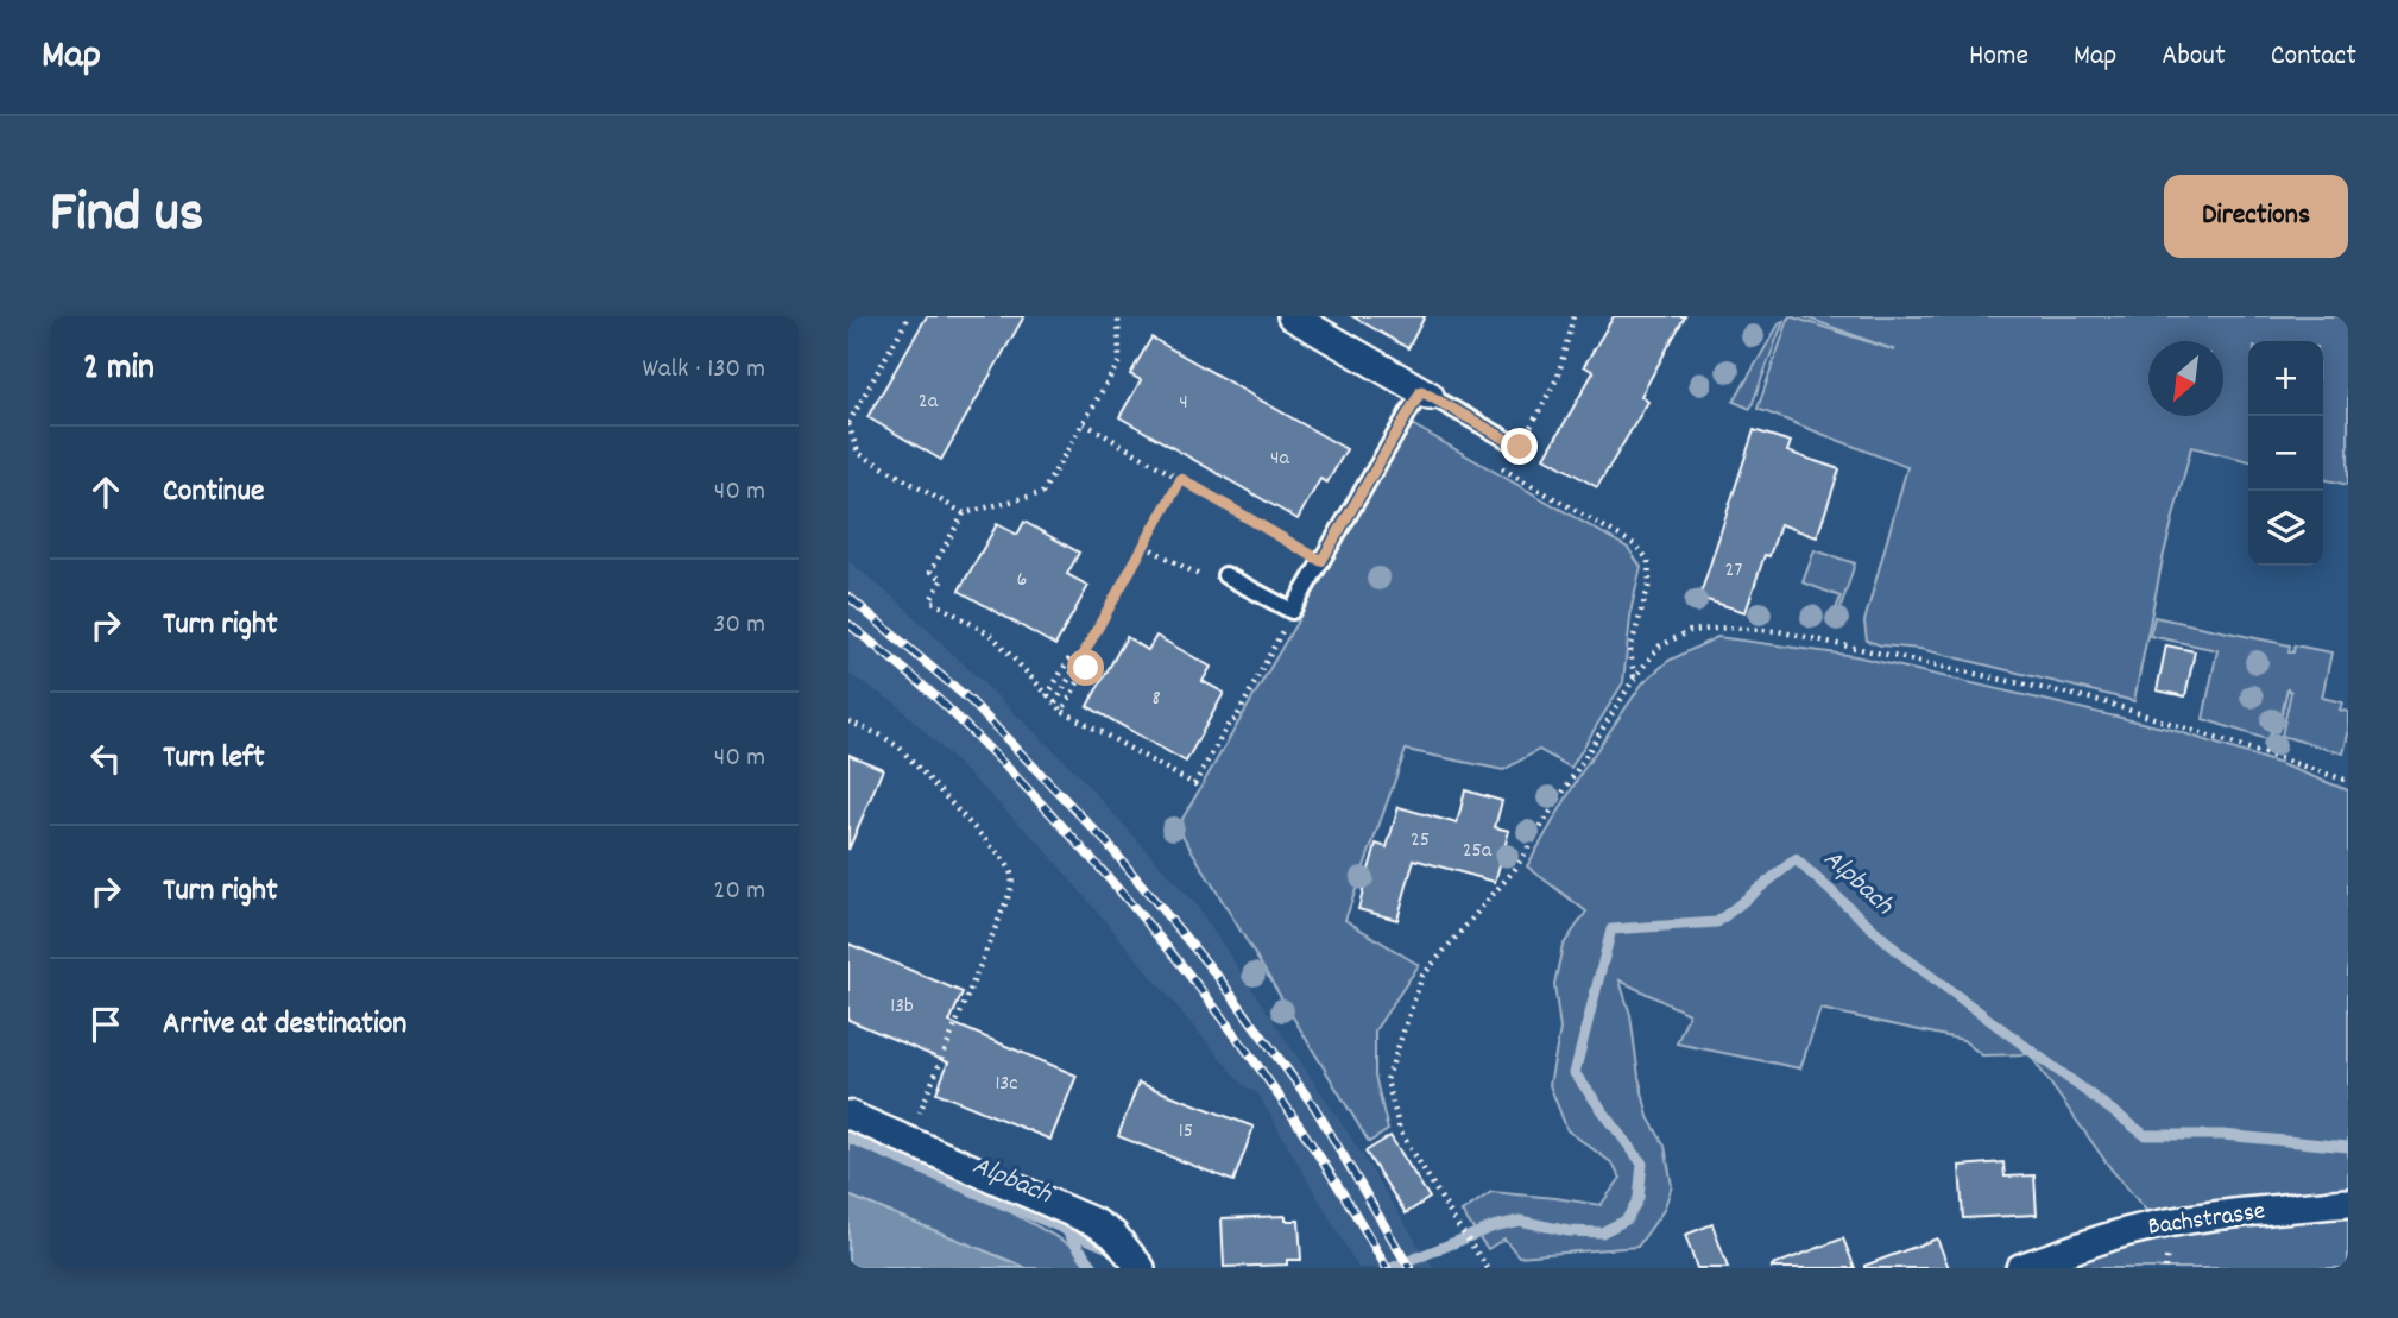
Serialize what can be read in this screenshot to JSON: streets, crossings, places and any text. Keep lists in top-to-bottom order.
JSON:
{
  "streets": {
    "street": ["Bachstrasse"]
  },
  "water": ["Alpbach"],
  "house_numbers": [
    "2a",
    "4",
    "4a",
    "27",
    "6",
    "8",
    "25",
    "25a",
    "13b",
    "13c",
    "15"
  ],
  "north": "bottom left",
  "page": {
    "header": "Map",
    "nav": [
      "Home",
      "Map",
      "About",
      "Contact"
    ],
    "title": "Find us",
    "buttons": "Directions",
    "heading": ["2 min", "Walk · 130 m"],
    "map_buttons": ["+", "−"],
    "list": [
      ["Continue", "40 m"],
      ["Turn right", "30 m"],
      ["Turn left", "40 m"],
      ["Turn right", "20 m"],
      "Arrive at destination"
    ]
  }
}
